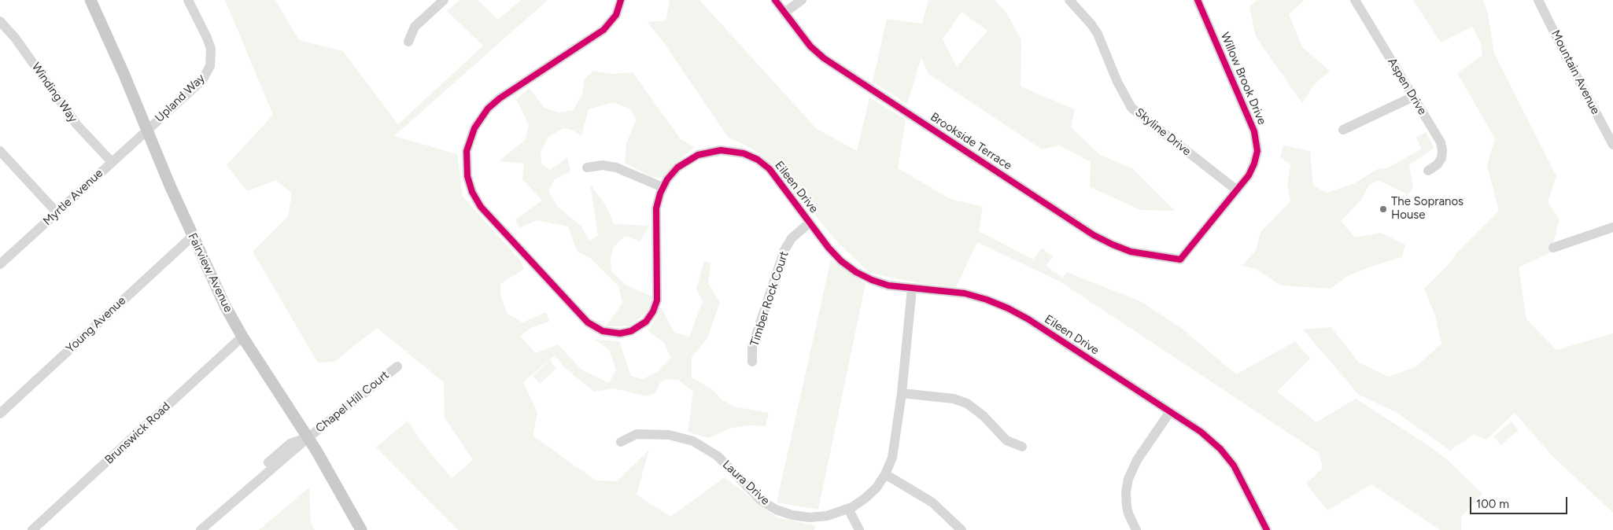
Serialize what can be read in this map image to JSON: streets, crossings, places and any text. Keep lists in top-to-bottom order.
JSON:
{
  "streets": {
    "main road": ["Fairview Avenue"],
    "street": [
      "Mountain Avenue",
      "Willow Brook Drive",
      "Aspen Drive",
      "Winding Way",
      "Upland Way",
      "Skyline Drive",
      "Brookside Terrace",
      "Eileen Drive",
      "Myrtle Avenue",
      "Timber Rock Court",
      "Young Avenue",
      "Chapel Hill Court",
      "Brunswick Road",
      "Laura Drive"
    ]
  },
  "crossings": [
    ["Willow Brook Drive", "Skyline Drive"],
    ["Willow Brook Drive", "Brookside Terrace"],
    ["Winding Way", "Myrtle Avenue"],
    ["Upland Way", "Myrtle Avenue"],
    ["Upland Way", "Fairview Avenue"],
    ["Eileen Drive", "Timber Rock Court"],
    ["Eileen Drive", "Laura Drive"],
    ["Myrtle Avenue", "Fairview Avenue"],
    ["Fairview Avenue", "Young Avenue"],
    ["Fairview Avenue", "Chapel Hill Court"],
    ["Fairview Avenue", "Brunswick Road"]
  ],
  "places": ["The Sopranos House"],
  "scale_bar": "100 m"
}
